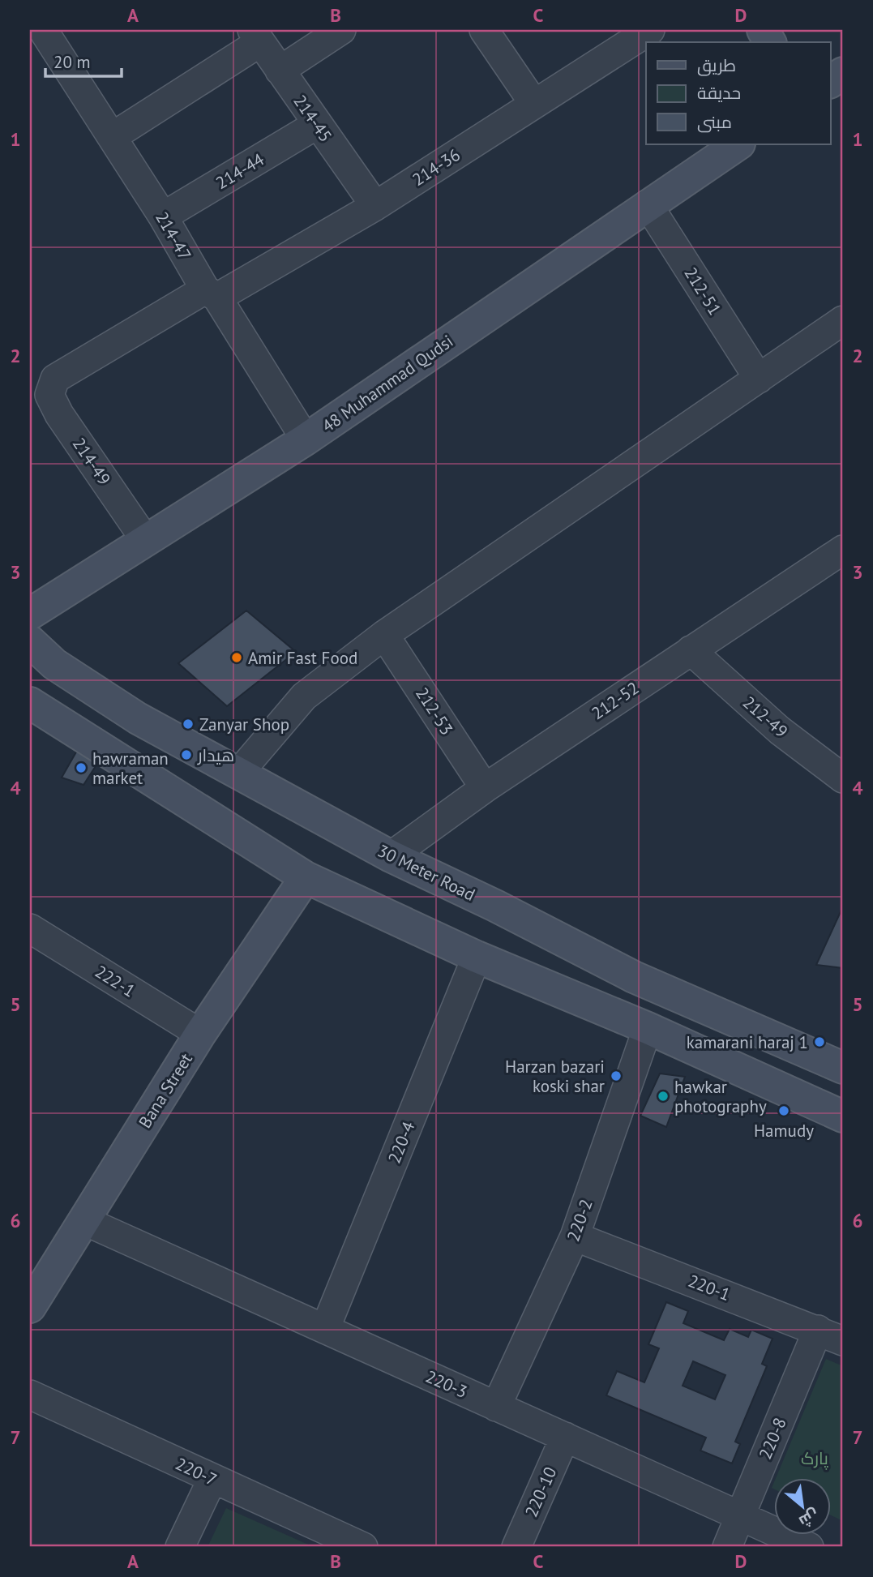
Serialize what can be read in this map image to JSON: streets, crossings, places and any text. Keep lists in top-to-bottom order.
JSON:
{
  "streets": {
    "main road": ["48 Muhammad Qudsi", "30 Meter Road", "Bana Street"],
    "street": [
      "214-45",
      "214-36",
      "214-44",
      "214-47",
      "212-51",
      "214-49",
      "212-52",
      "212-53",
      "212-49",
      "222-1",
      "220-4",
      "220-2",
      "220-1",
      "220-3",
      "220-8",
      "220-7",
      "220-10"
    ]
  },
  "crossings": [
    ["214-45", "214-36"],
    ["214-45", "214-44"],
    ["214-36", "214-47"],
    ["214-36", "214-49"],
    ["214-44", "214-47"],
    ["214-47", "48 Muhammad Qudsi"],
    ["212-51", "48 Muhammad Qudsi"],
    ["48 Muhammad Qudsi", "214-49"],
    ["212-52", "212-53"],
    ["212-52", "212-49"],
    ["212-52", "30 Meter Road"],
    ["222-1", "Bana Street"],
    ["Bana Street", "220-3"],
    ["220-4", "220-3"],
    ["220-2", "220-1"],
    ["220-2", "220-3"],
    ["220-1", "220-8"],
    ["220-3", "220-8"],
    ["220-3", "220-10"]
  ],
  "parks": ["پارک"],
  "places": [
    "Amir Fast Food",
    "Zanyar Shop",
    "هيدار",
    "hawraman market",
    "kamarani haraj 1",
    "Harzan bazari koski shar",
    "hawkar photography",
    "Hamudy"
  ],
  "legend": ["طريق", "حديقة", "مبنى"],
  "scale_bar": "20 m",
  "north": "bottom right",
  "grid": {
    "columns": [
      "A",
      "B",
      "C",
      "D"
    ],
    "rows": [
      "1",
      "2",
      "3",
      "4",
      "5",
      "6",
      "7"
    ]
  }
}
